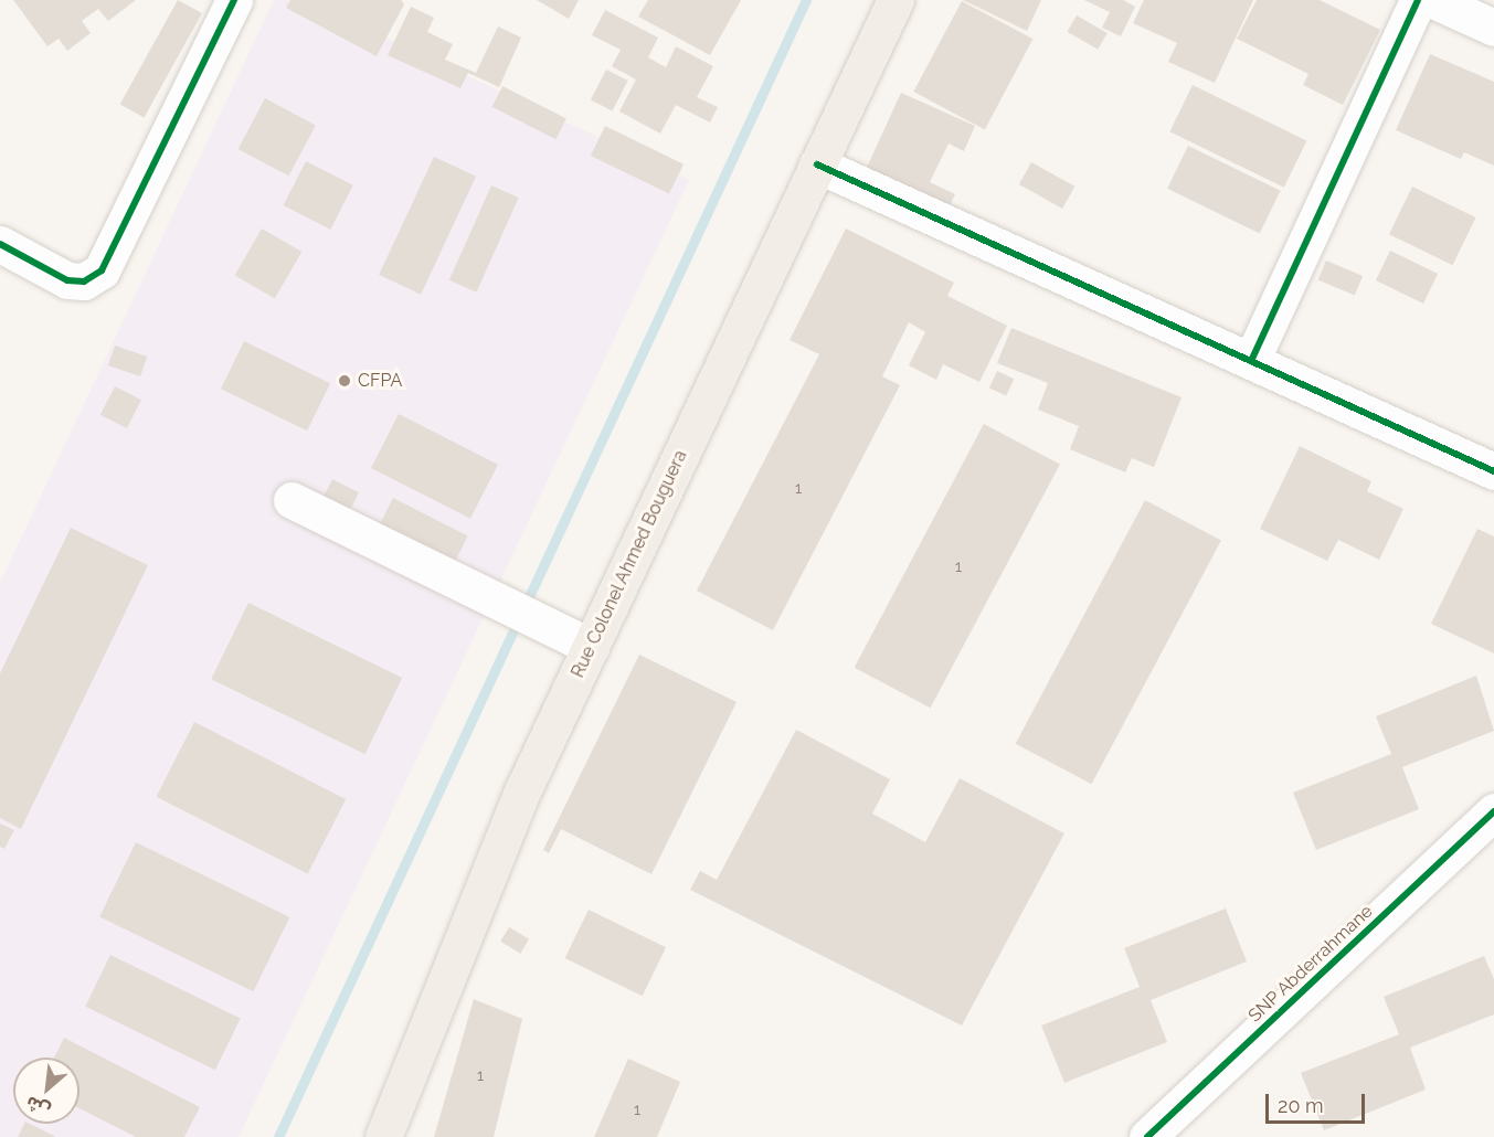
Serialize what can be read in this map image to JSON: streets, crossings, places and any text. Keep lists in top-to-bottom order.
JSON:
{
  "streets": {
    "main road": ["Rue Colonel Ahmed Bouguera"],
    "street": ["SNP Abderrahmane"]
  },
  "places": ["CFPA"],
  "house_numbers": [
    "1",
    "1",
    "1",
    "1"
  ],
  "scale_bar": "20 m",
  "north": "bottom left"
}
